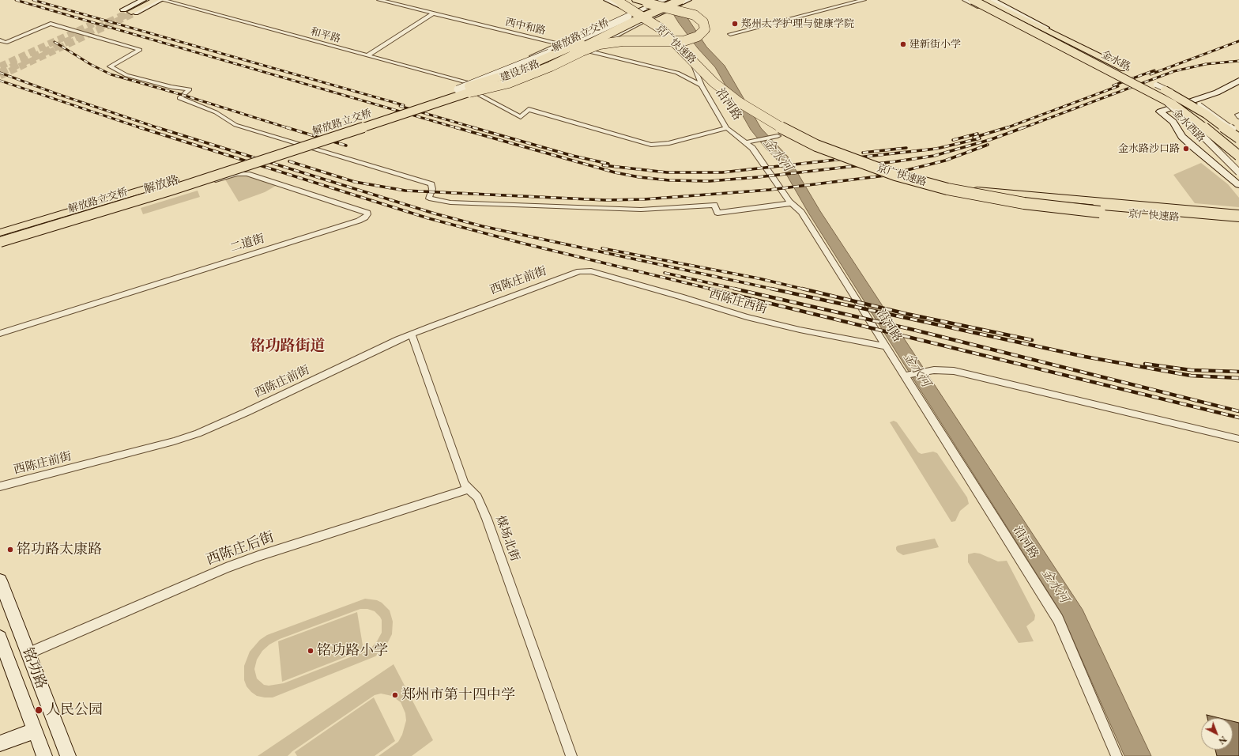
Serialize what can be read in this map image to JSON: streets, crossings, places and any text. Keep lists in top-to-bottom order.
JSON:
{
  "streets": {
    "highway": ["京广快速路"],
    "main road": ["解放路立交桥", "金水路"],
    "street": [
      "西中和路",
      "和平路",
      "建设东路",
      "沿河路",
      "金水西路",
      "解放路",
      "二道街",
      "西陈庄前街",
      "西陈庄西街",
      "煤场北街",
      "西陈庄后街",
      "铭功路"
    ]
  },
  "crossings": [
    ["西中和路", "建设东路"],
    ["西中和路", "沿河路"],
    ["和平路", "建设东路"],
    ["和平路", "沿河路"],
    ["解放路立交桥", "建设东路"],
    ["建设东路", "沿河路"],
    ["沿河路", "西陈庄西街"],
    ["解放路", "二道街"],
    ["西陈庄前街", "西陈庄西街"],
    ["西陈庄前街", "煤场北街"],
    ["煤场北街", "西陈庄后街"],
    ["西陈庄后街", "铭功路"]
  ],
  "districts": ["铭功路街道"],
  "water": ["金水河"],
  "places": [
    "郑州大学护理与健康学院",
    "建新街小学",
    "金水路沙口路",
    "铭功路太康路",
    "铭功路小学",
    "郑州市第十四中学",
    "人民公园"
  ],
  "north": "bottom right"
}
